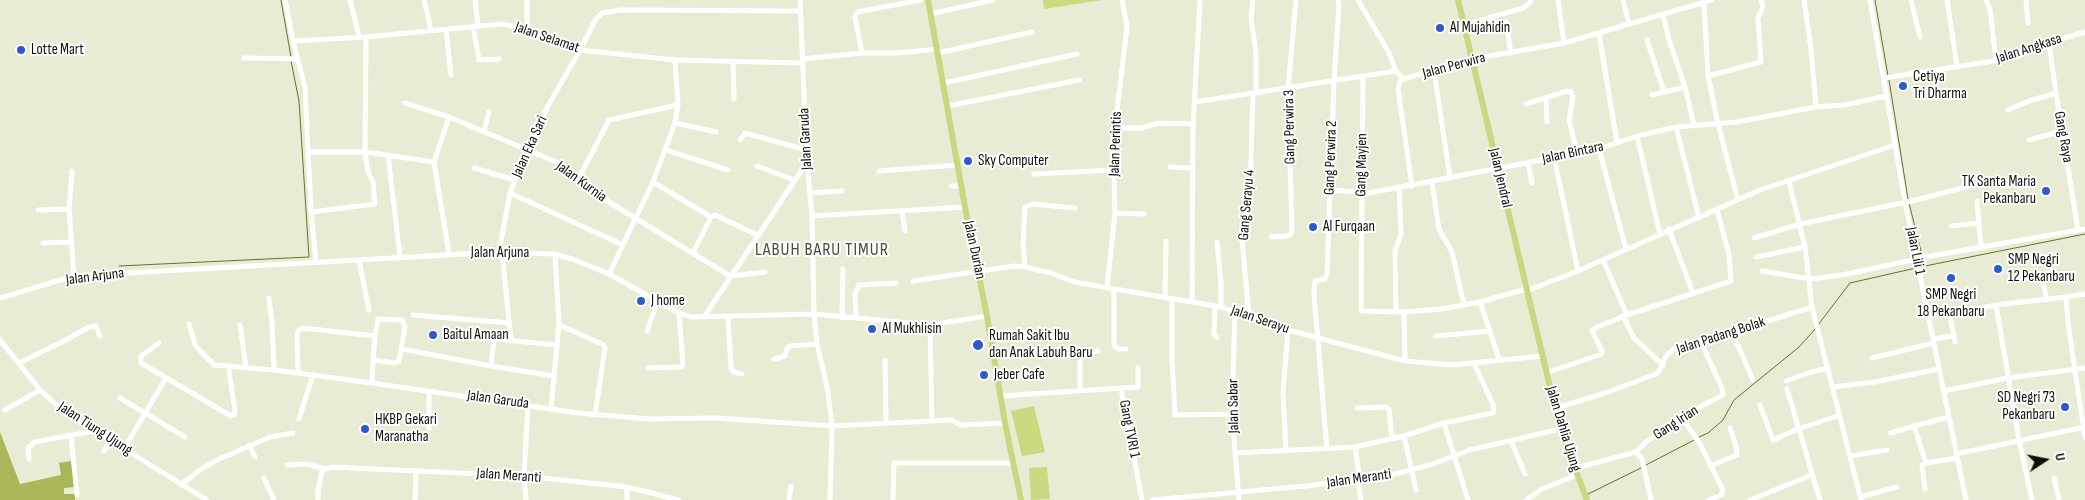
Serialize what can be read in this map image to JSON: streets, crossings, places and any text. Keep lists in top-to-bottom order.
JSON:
{
  "streets": {
    "main road": ["Jalan Jendral", "Jalan Durian", "Jalan Dahlia Ujung"],
    "street": [
      "Jalan Selamat",
      "Jalan Angkasa",
      "Jalan Perwira",
      "Gang Perwira 3",
      "Gang Raya",
      "Jalan Garuda",
      "Jalan Perintis",
      "Jalan Eka Sari",
      "Jalan Bintara",
      "Gang Perwira 2",
      "Gang Mayjen",
      "Jalan Kurnia",
      "Gang Serayu 4",
      "Jalan Lili 1",
      "Jalan Arjuna",
      "Jalan Serayu",
      "Jalan Padang Bolak",
      "Jalan Sabar",
      "Gang Irian",
      "Jalan Tiung Ujung",
      "Gang TVRI 1",
      "Jalan Meranti"
    ]
  },
  "crossings": [
    ["Jalan Selamat", "Jalan Garuda"],
    ["Jalan Selamat", "Jalan Eka Sari"],
    ["Jalan Selamat", "Jalan Durian"],
    ["Jalan Angkasa", "Gang Raya"],
    ["Jalan Angkasa", "Jalan Lili 1"],
    ["Jalan Perwira", "Jalan Jendral"],
    ["Jalan Garuda", "Jalan Eka Sari"],
    ["Jalan Garuda", "Jalan Durian"],
    ["Jalan Garuda", "Jalan Arjuna"],
    ["Jalan Perintis", "Jalan Serayu"],
    ["Jalan Eka Sari", "Jalan Kurnia"],
    ["Jalan Eka Sari", "Jalan Arjuna"],
    ["Jalan Bintara", "Gang Perwira 2"],
    ["Jalan Bintara", "Gang Mayjen"],
    ["Jalan Bintara", "Jalan Jendral"],
    ["Jalan Bintara", "Jalan Lili 1"],
    ["Gang Perwira 2", "Jalan Serayu"],
    ["Jalan Jendral", "Jalan Serayu"],
    ["Jalan Jendral", "Jalan Dahlia Ujung"],
    ["Gang Serayu 4", "Jalan Serayu"],
    ["Jalan Durian", "Jalan Arjuna"],
    ["Jalan Durian", "Jalan Serayu"],
    ["Jalan Durian", "Gang TVRI 1"],
    ["Jalan Serayu", "Jalan Sabar"],
    ["Jalan Serayu", "Jalan Dahlia Ujung"],
    ["Jalan Padang Bolak", "Gang Irian"],
    ["Jalan Padang Bolak", "Jalan Dahlia Ujung"],
    ["Jalan Sabar", "Jalan Meranti"],
    ["Gang Irian", "Jalan Dahlia Ujung"],
    ["Jalan Dahlia Ujung", "Jalan Meranti"]
  ],
  "districts": ["LABUH BARU TIMUR"],
  "places": [
    "Al Mujahidin",
    "Lotte Mart",
    "Cetiya Tri Dharma",
    "Sky Computer",
    "TK Santa Maria Pekanbaru",
    "Al Furqaan",
    "SMP Negri 12 Pekanbaru",
    "SMP Negri 18 Pekanbaru",
    "J home",
    "Al Mukhlisin",
    "Baitul Amaan",
    "Rumah Sakit Ibu dan Anak Labuh Baru",
    "Jeber Cafe",
    "SD Negri 73 Pekanbaru",
    "HKBP Gekari Maranatha"
  ],
  "north": "right"
}
